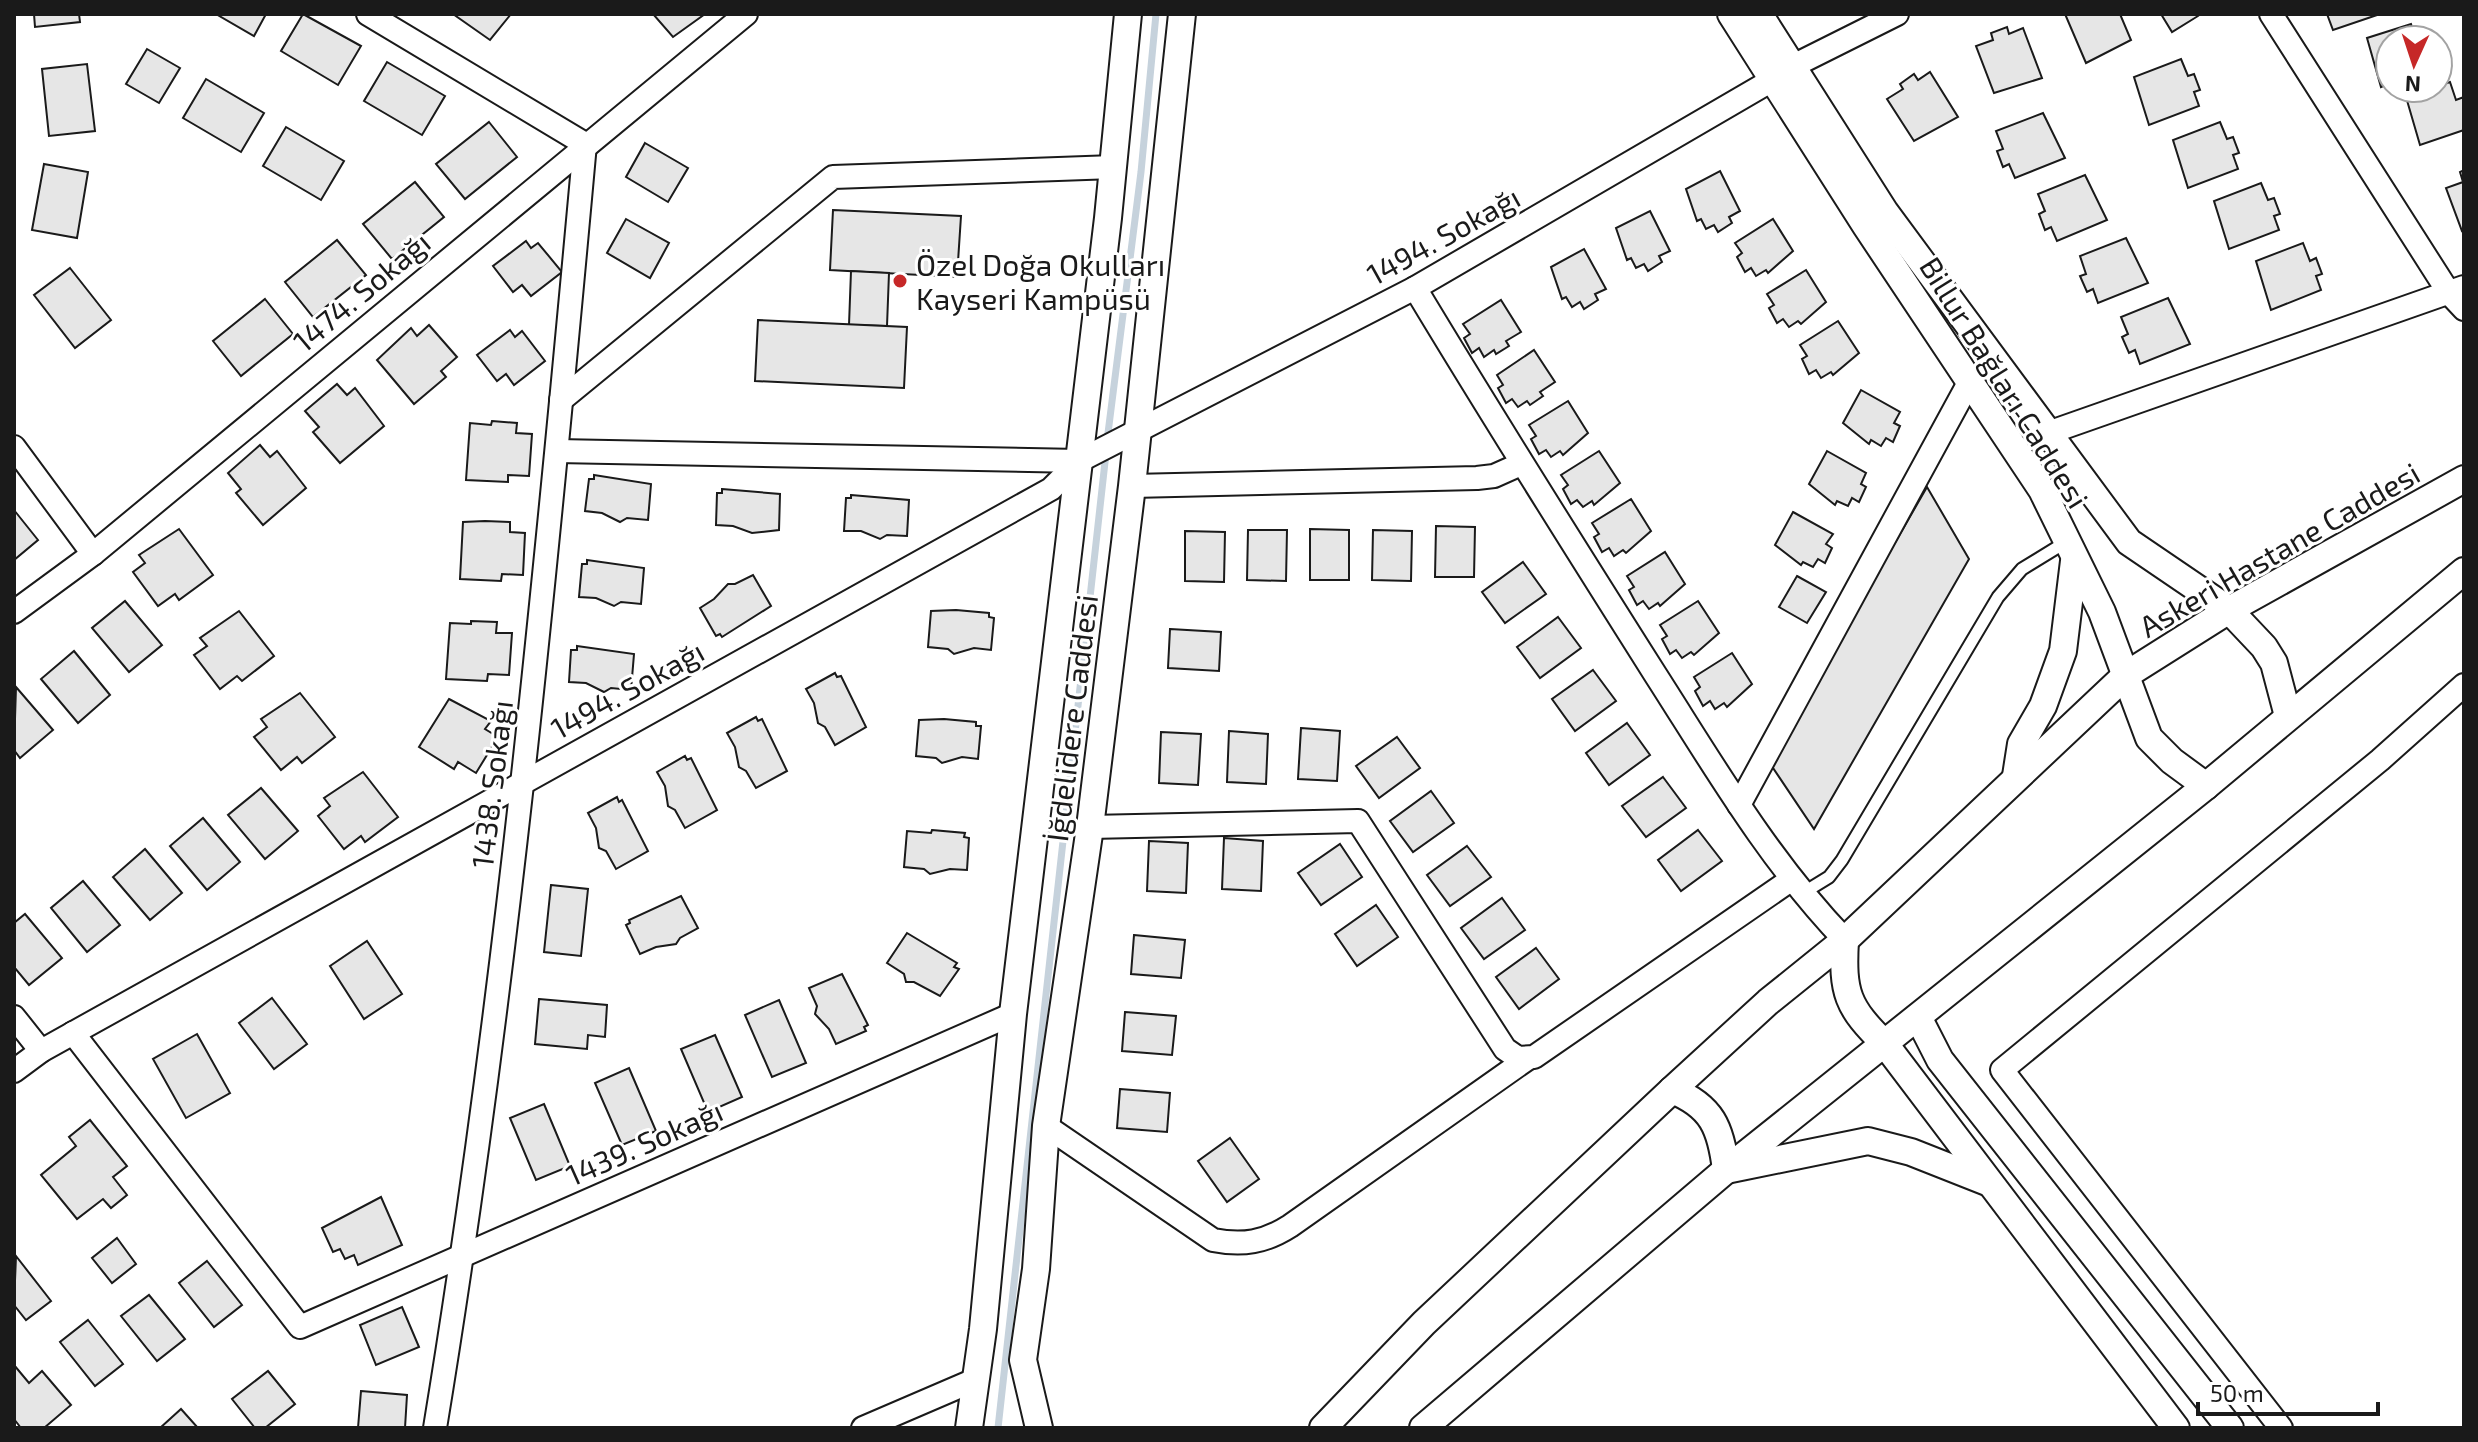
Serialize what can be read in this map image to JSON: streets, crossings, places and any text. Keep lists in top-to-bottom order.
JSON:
{
  "streets": {
    "street": [
      "1494. Sokağı",
      "1474. Sokağı",
      "Billur Bağları Caddesi",
      "Askeri Hastane Caddesi",
      "İğdelidere Caddesi",
      "1438. Sokağı",
      "1439. Sokağı"
    ]
  },
  "crossings": [
    ["1494. Sokağı", "Billur Bağları Caddesi"],
    ["1494. Sokağı", "İğdelidere Caddesi"],
    ["1494. Sokağı", "1438. Sokağı"],
    ["1494. Sokağı", "1439. Sokağı"],
    ["1474. Sokağı", "1438. Sokağı"],
    ["Billur Bağları Caddesi", "Askeri Hastane Caddesi"],
    ["İğdelidere Caddesi", "1439. Sokağı"],
    ["1438. Sokağı", "1439. Sokağı"]
  ],
  "places": ["Özel Doğa Okulları Kayseri Kampüsü"],
  "scale_bar": "50 m",
  "north": "bottom"
}
